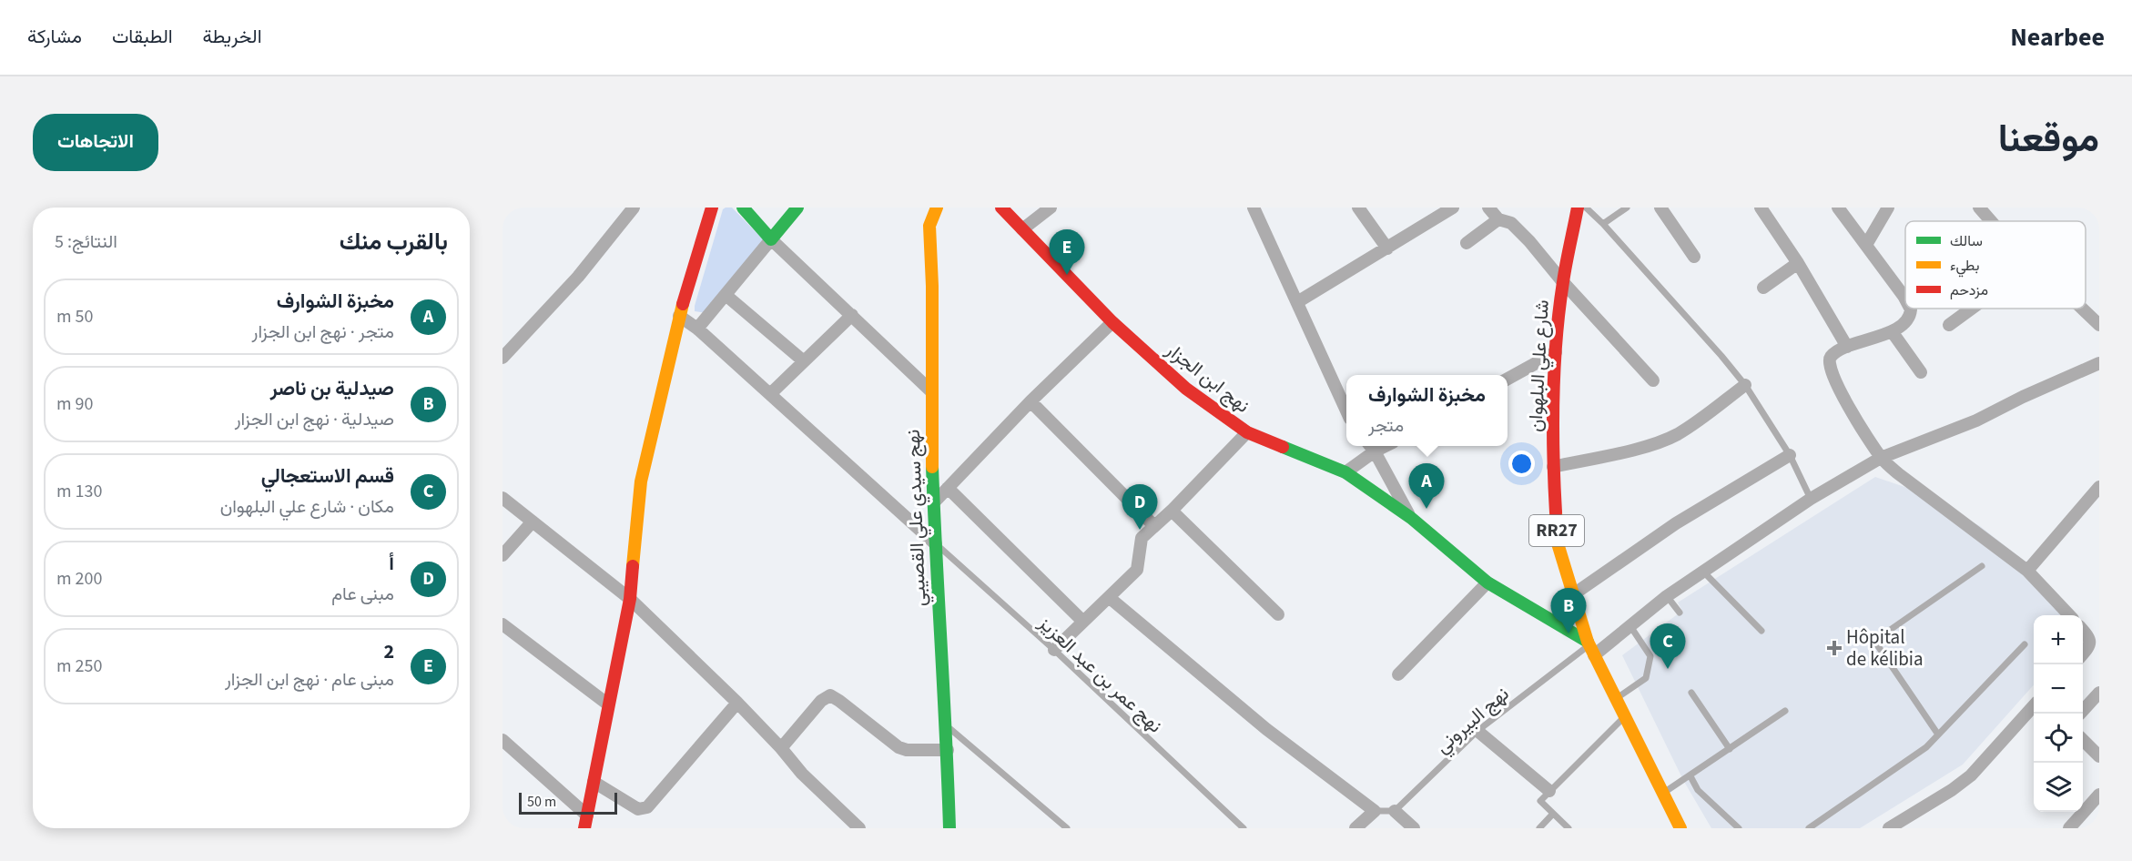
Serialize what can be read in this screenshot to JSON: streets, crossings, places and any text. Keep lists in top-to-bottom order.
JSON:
{
  "streets": {
    "street": [
      "شارع علي البلهوان",
      "نهج ابن الجزار",
      "نهج سيدي علي القصيبي",
      "RR27"
    ],
    "lane": ["نهج عمر بن عبد العزيز", "نهج البيروني"]
  },
  "crossings": [
    ["شارع علي البلهوان", "نهج ابن الجزار"],
    ["شارع علي البلهوان", "نهج البيروني"],
    ["نهج ابن الجزار", "نهج البيروني"],
    ["نهج سيدي علي القصيبي", "نهج عمر بن عبد العزيز"]
  ],
  "places": {
    "health": ["Hôpital de kélibia"]
  },
  "legend": ["سالك", "بطيء", "مزدحم"],
  "scale_bar": "50 m",
  "page": {
    "header": "Nearbee",
    "nav": ["الخريطة", "الطبقات", "مشاركة"],
    "title": "موقعنا",
    "buttons": "الاتجاهات",
    "heading": ["بالقرب منك", "النتائج: 5"],
    "pins": [
      "E",
      "A",
      "D",
      "B",
      "C"
    ],
    "list": [
      {
        "mark": "A",
        "name": "مخبزة الشوارف",
        "note": "متجر · نهج ابن الجزار",
        "value": "50 m"
      },
      {
        "mark": "B",
        "name": "صيدلية بن ناصر",
        "note": "صيدلية · نهج ابن الجزار",
        "value": "90 m"
      },
      {
        "mark": "C",
        "name": "قسم الاستعجالي",
        "note": "مكان · شارع علي البلهوان",
        "value": "130 m"
      },
      {
        "mark": "D",
        "name": "أ",
        "note": "مبنى عام",
        "value": "200 m"
      },
      {
        "mark": "E",
        "name": "2",
        "note": "مبنى عام · نهج ابن الجزار",
        "value": "250 m"
      }
    ],
    "popup": ["مخبزة الشوارف", "متجر"],
    "map_buttons": ["+", "−"],
    "scale": "50 m"
  }
}
